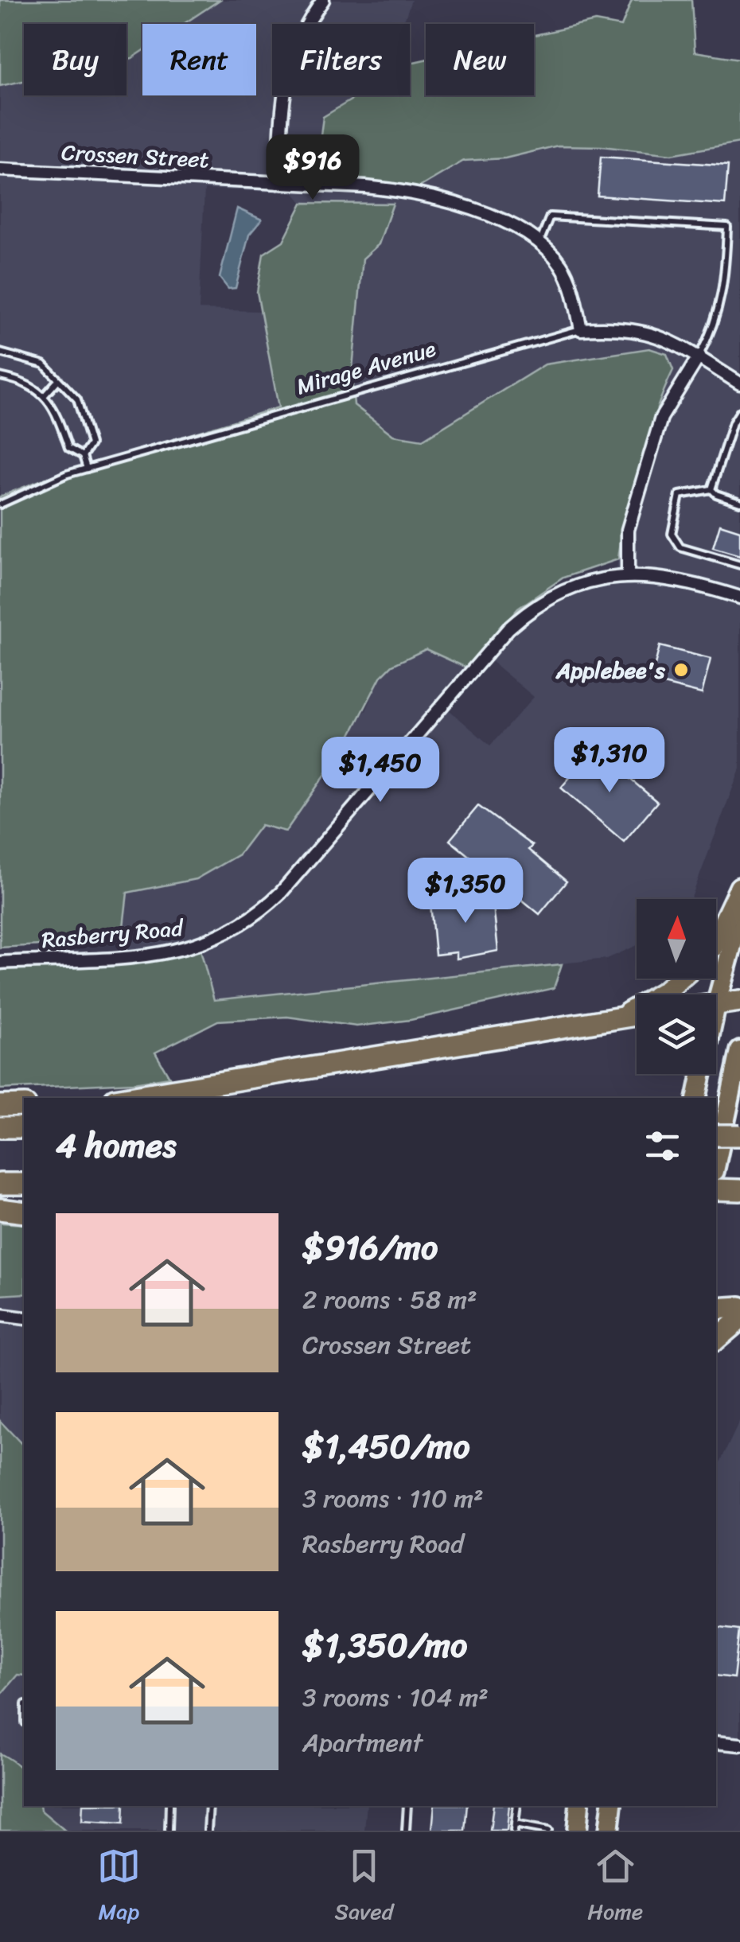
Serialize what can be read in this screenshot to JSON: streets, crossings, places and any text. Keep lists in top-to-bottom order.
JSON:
{
  "streets": {
    "street": ["Crossen Street", "Mirage Avenue", "Rasberry Road"]
  },
  "crossings": [
    ["Crossen Street", "Mirage Avenue"]
  ],
  "places": ["Applebee's"],
  "north": "top",
  "page": {
    "chip": [
      "Buy",
      "Rent",
      "Filters",
      "New"
    ],
    "price": [
      "$916",
      "$1,310",
      "$1,450",
      "$1,350"
    ],
    "heading": "4 homes",
    "list": [
      {
        "name": "$916/mo",
        "note": "2 rooms · 58 m² · Crossen Street"
      },
      {
        "name": "$1,450/mo",
        "note": "3 rooms · 110 m² · Rasberry Road"
      },
      {
        "name": "$1,350/mo",
        "note": "3 rooms · 104 m² · Apartment"
      }
    ],
    "tabs": ["Map", "Saved", "Home"]
  }
}
